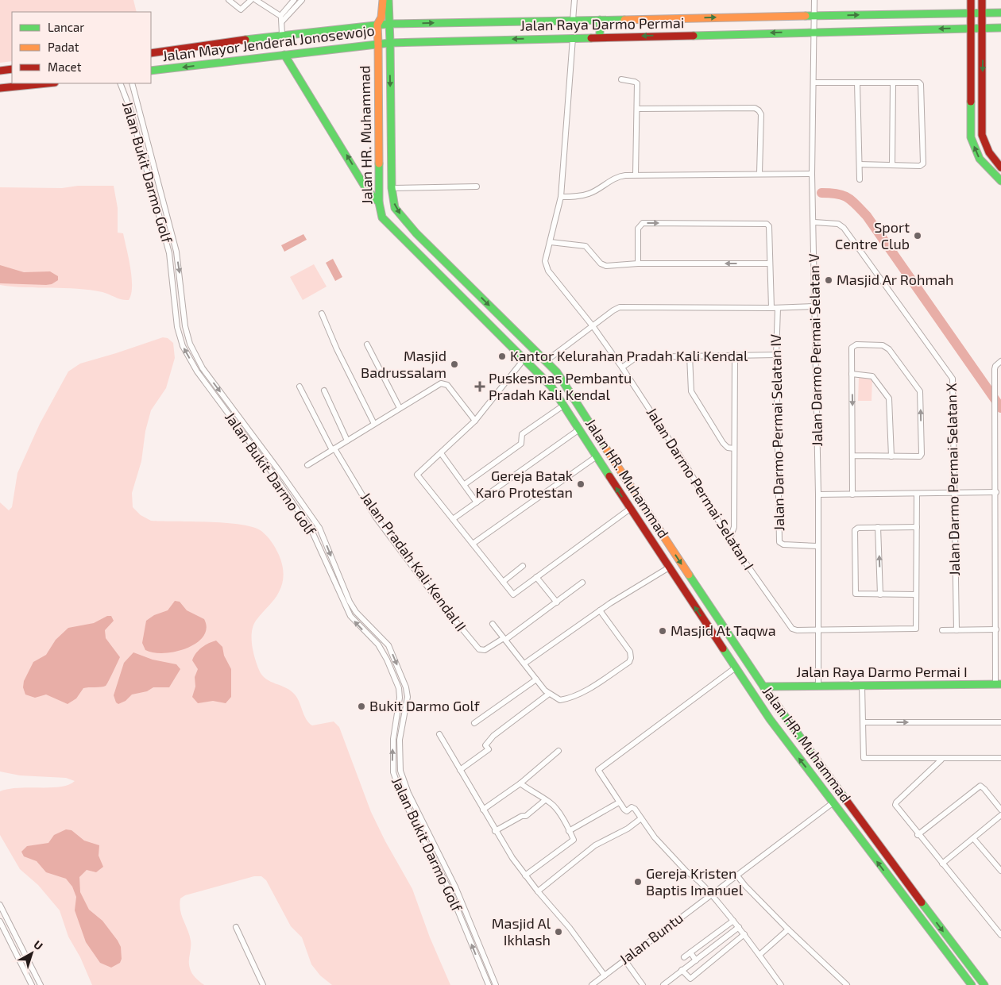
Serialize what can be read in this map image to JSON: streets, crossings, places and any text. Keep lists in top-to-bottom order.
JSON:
{
  "streets": {
    "main road": [
      "Jalan Raya Darmo Permai",
      "Jalan Mayor Jenderal Jonosewojo",
      "Jalan HR. Muhammad",
      "Jalan Raya Darmo Permai I"
    ],
    "street": [
      "Jalan Bukit Darmo Golf",
      "Jalan Darmo Permai Selatan V",
      "Jalan Darmo Permai Selatan IV",
      "Jalan Darmo Permai Selatan X",
      "Jalan Darmo Permai Selatan I",
      "Jalan Pradah Kali Kendal II",
      "Jalan Buntu"
    ]
  },
  "crossings": [
    ["Jalan Raya Darmo Permai", "Jalan Mayor Jenderal Jonosewojo"],
    ["Jalan Raya Darmo Permai", "Jalan HR. Muhammad"],
    ["Jalan Raya Darmo Permai", "Jalan Darmo Permai Selatan V"],
    ["Jalan Raya Darmo Permai", "Jalan Darmo Permai Selatan I"],
    ["Jalan Mayor Jenderal Jonosewojo", "Jalan HR. Muhammad"],
    ["Jalan HR. Muhammad", "Jalan Raya Darmo Permai I"],
    ["Jalan HR. Muhammad", "Jalan Buntu"],
    ["Jalan Darmo Permai Selatan V", "Jalan Darmo Permai Selatan IV"],
    ["Jalan Darmo Permai Selatan V", "Jalan Darmo Permai Selatan X"],
    ["Jalan Darmo Permai Selatan V", "Jalan Darmo Permai Selatan I"],
    ["Jalan Darmo Permai Selatan V", "Jalan Raya Darmo Permai I"]
  ],
  "places": {
    "other": [
      "Sport Centre Club",
      "Masjid Ar Rohmah",
      "Kantor Kelurahan Pradah Kali Kendal",
      "Masjid Badrussalam",
      "Gereja Batak Karo Protestan",
      "Masjid At Taqwa",
      "Bukit Darmo Golf",
      "Gereja Kristen Baptis Imanuel",
      "Masjid Al Ikhlash"
    ],
    "health": ["Puskesmas Pembantu Pradah Kali Kendal"]
  },
  "legend": ["Lancar", "Padat", "Macet"],
  "north": "top right"
}
